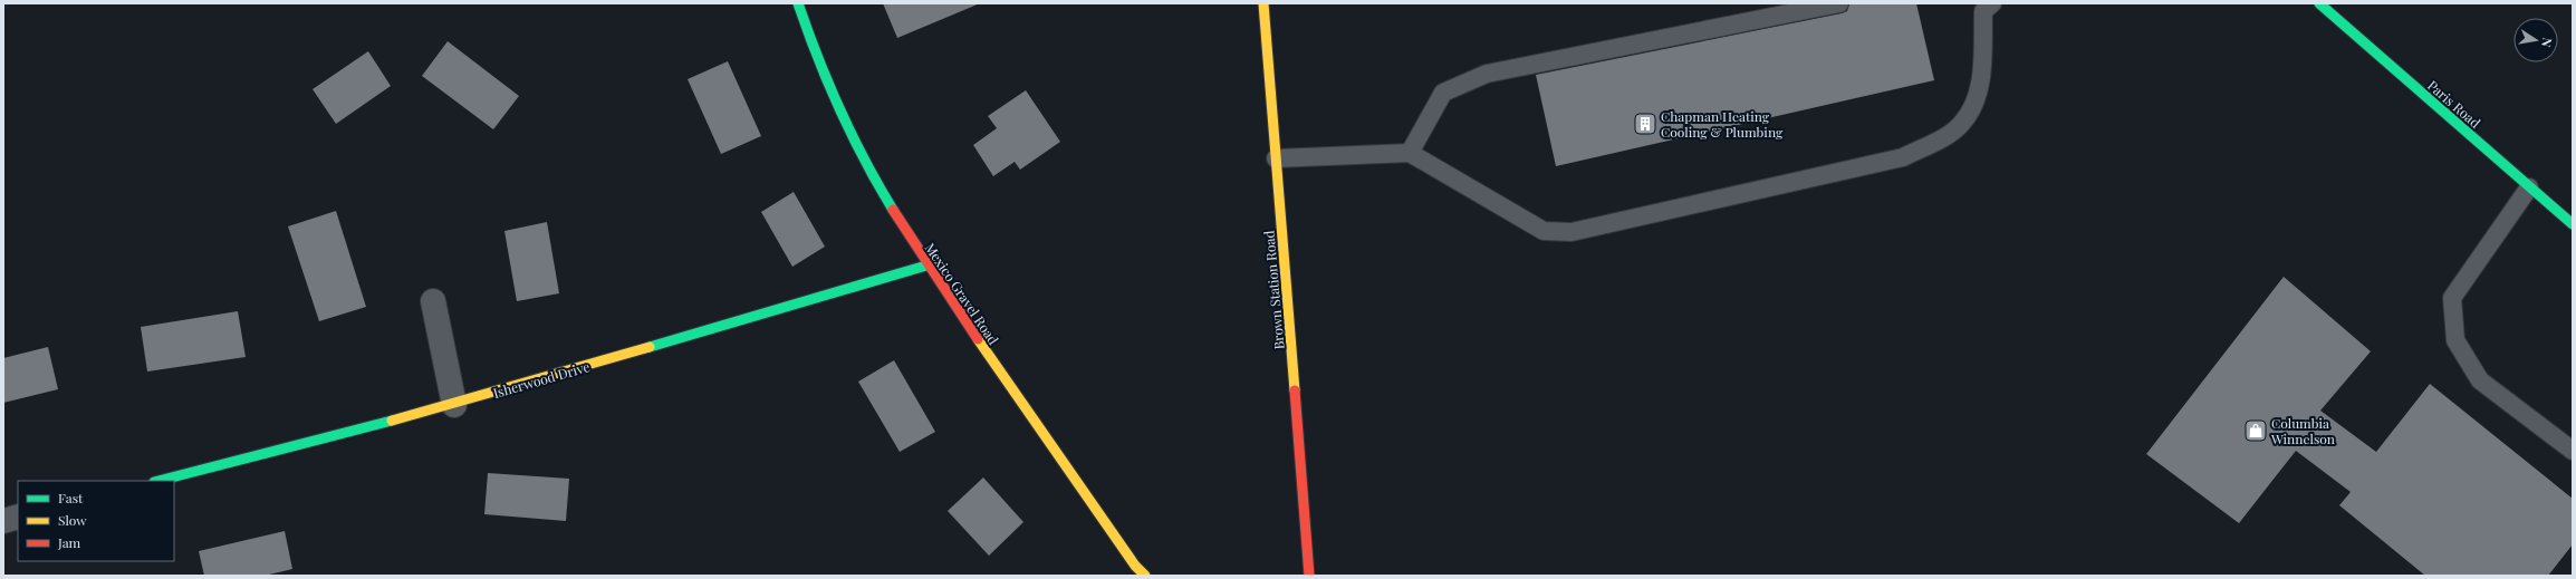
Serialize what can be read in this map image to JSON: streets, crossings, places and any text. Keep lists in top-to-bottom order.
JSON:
{
  "streets": {
    "street": [
      "Paris Road",
      "Brown Station Road",
      "Mexico Gravel Road",
      "Isherwood Drive"
    ]
  },
  "crossings": [
    ["Mexico Gravel Road", "Isherwood Drive"]
  ],
  "places": {
    "building": ["Chapman Heating Cooling & Plumbing"],
    "shop": ["Columbia Winnelson"]
  },
  "legend": ["Fast", "Slow", "Jam"],
  "north": "right"
}
